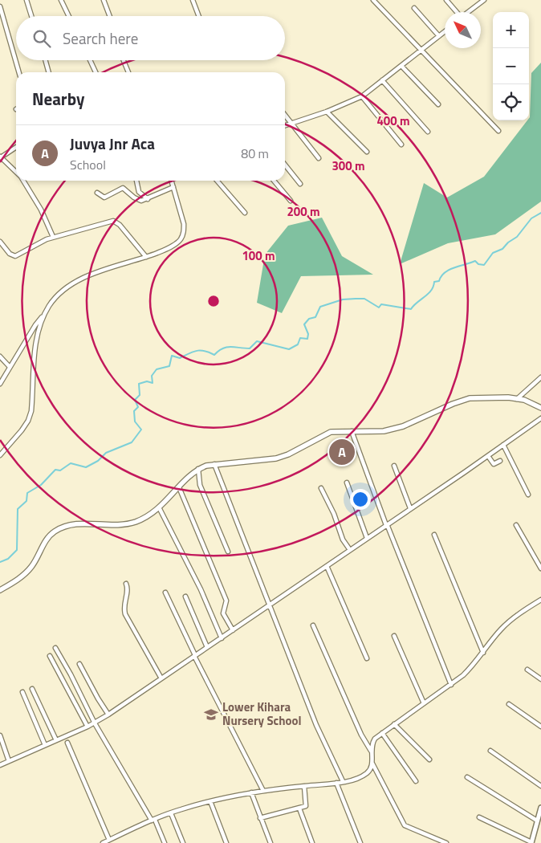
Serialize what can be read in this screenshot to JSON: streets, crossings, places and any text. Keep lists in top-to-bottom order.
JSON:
{
  "places": {
    "school or university": ["Lower Kihara Nursery School"]
  },
  "north": "top left",
  "page": {
    "map_buttons": ["+", "−"],
    "search": "Search here",
    "heading": "Nearby",
    "list": [
      {
        "mark": "A",
        "name": "Juvya Jnr Aca",
        "note": "School",
        "value": "80 m"
      }
    ],
    "pins": "A"
  },
  "rings": [
    "400 m",
    "300 m",
    "200 m",
    "100 m"
  ]
}
